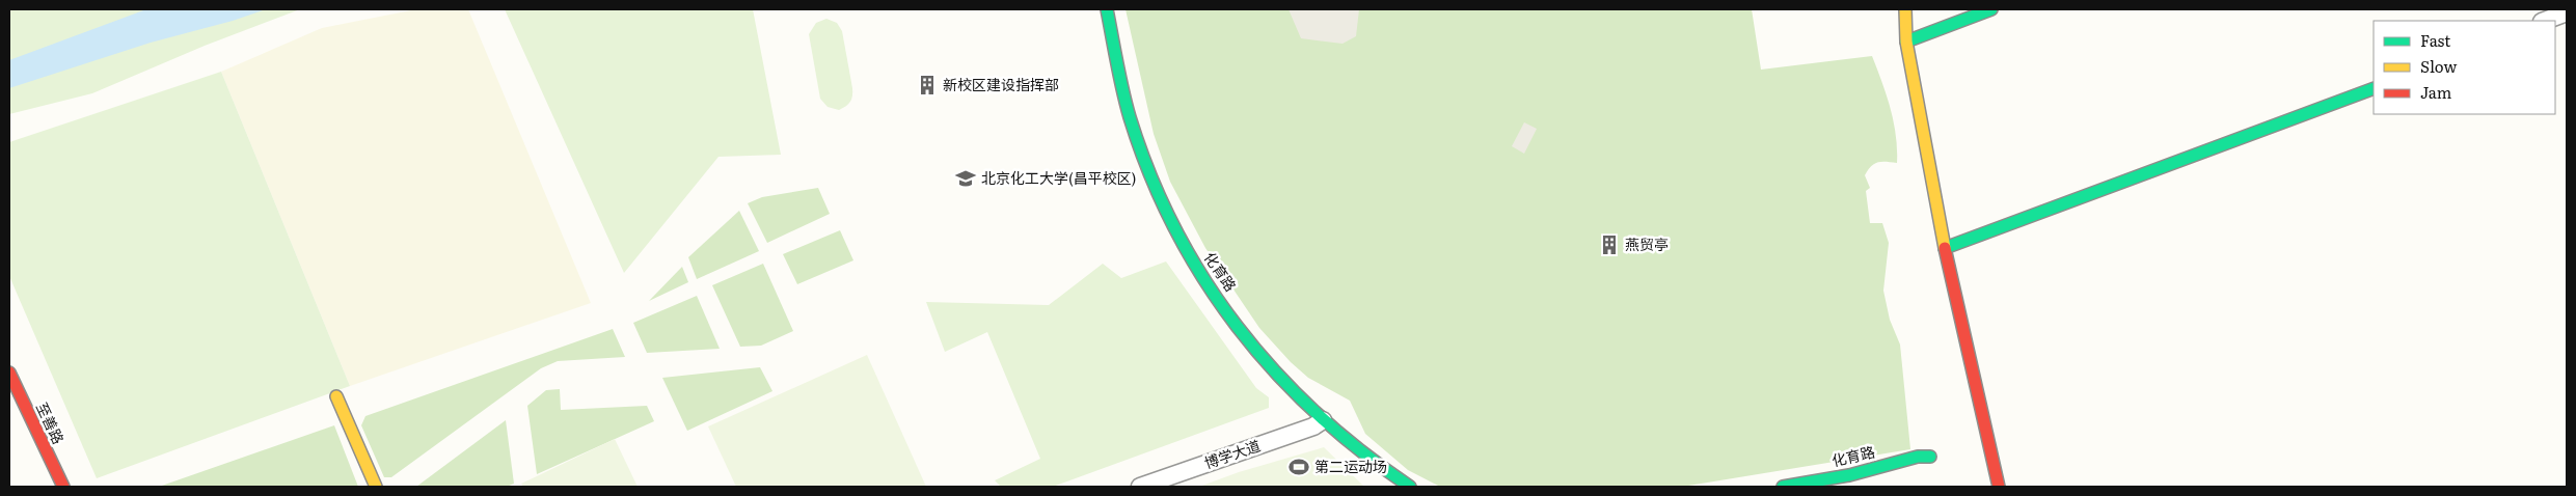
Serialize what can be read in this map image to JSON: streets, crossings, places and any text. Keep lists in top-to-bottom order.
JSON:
{
  "streets": {
    "street": ["化育路", "至善路", "博学大道"]
  },
  "crossings": [
    ["化育路", "博学大道"]
  ],
  "places": {
    "building": ["新校区建设指挥部", "燕贸亭"],
    "school or university": ["北京化工大学(昌平校区)"],
    "sports": ["第二运动场"]
  },
  "legend": ["Fast", "Slow", "Jam"]
}
